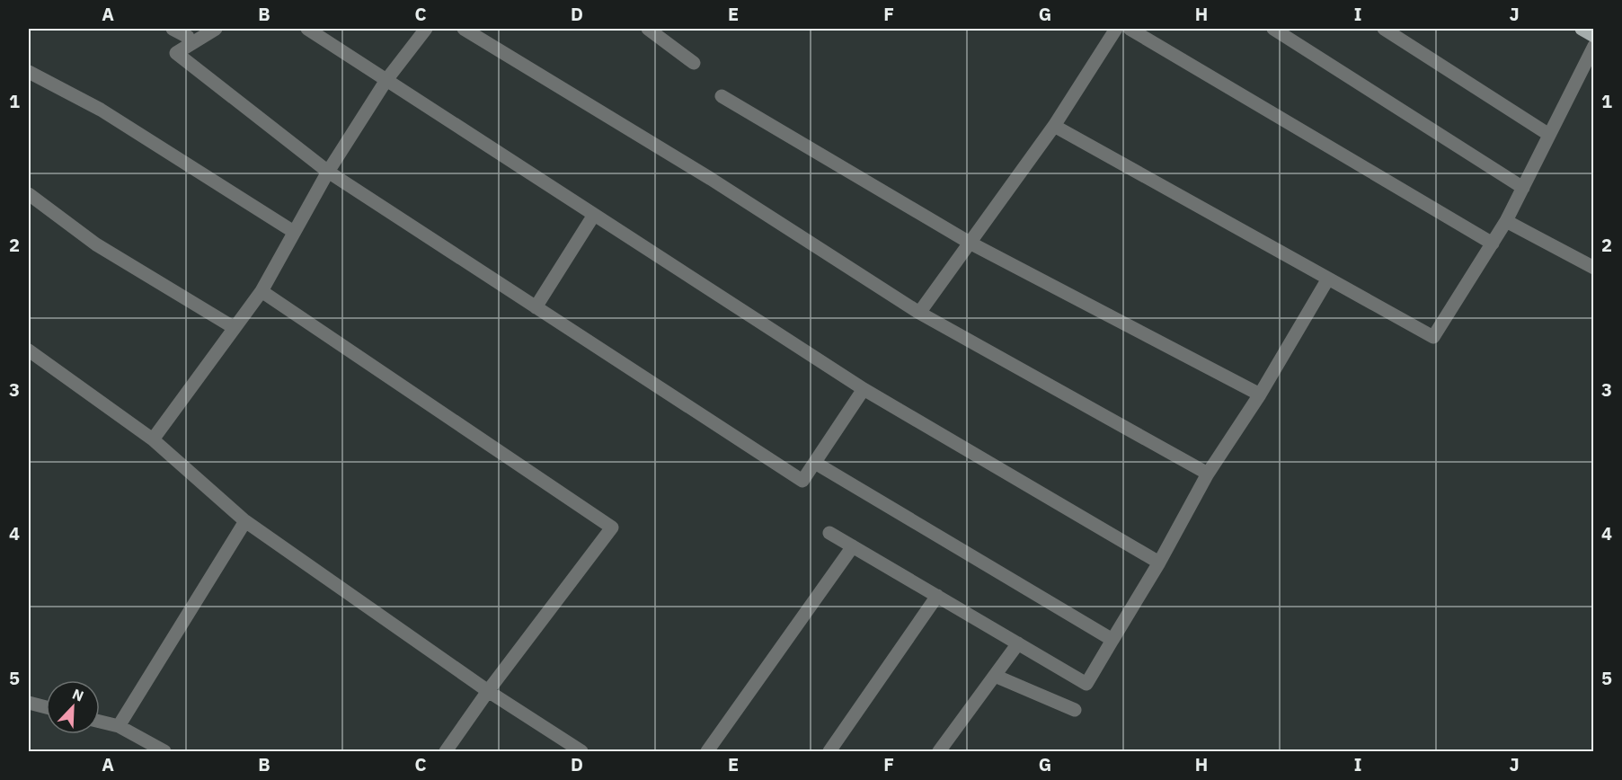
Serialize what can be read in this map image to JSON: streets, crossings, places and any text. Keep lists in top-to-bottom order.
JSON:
{
  "north": "top right",
  "grid": {
    "columns": [
      "A",
      "B",
      "C",
      "D",
      "E",
      "F",
      "G",
      "H",
      "I",
      "J"
    ],
    "rows": [
      "1",
      "2",
      "3",
      "4",
      "5"
    ]
  }
}
